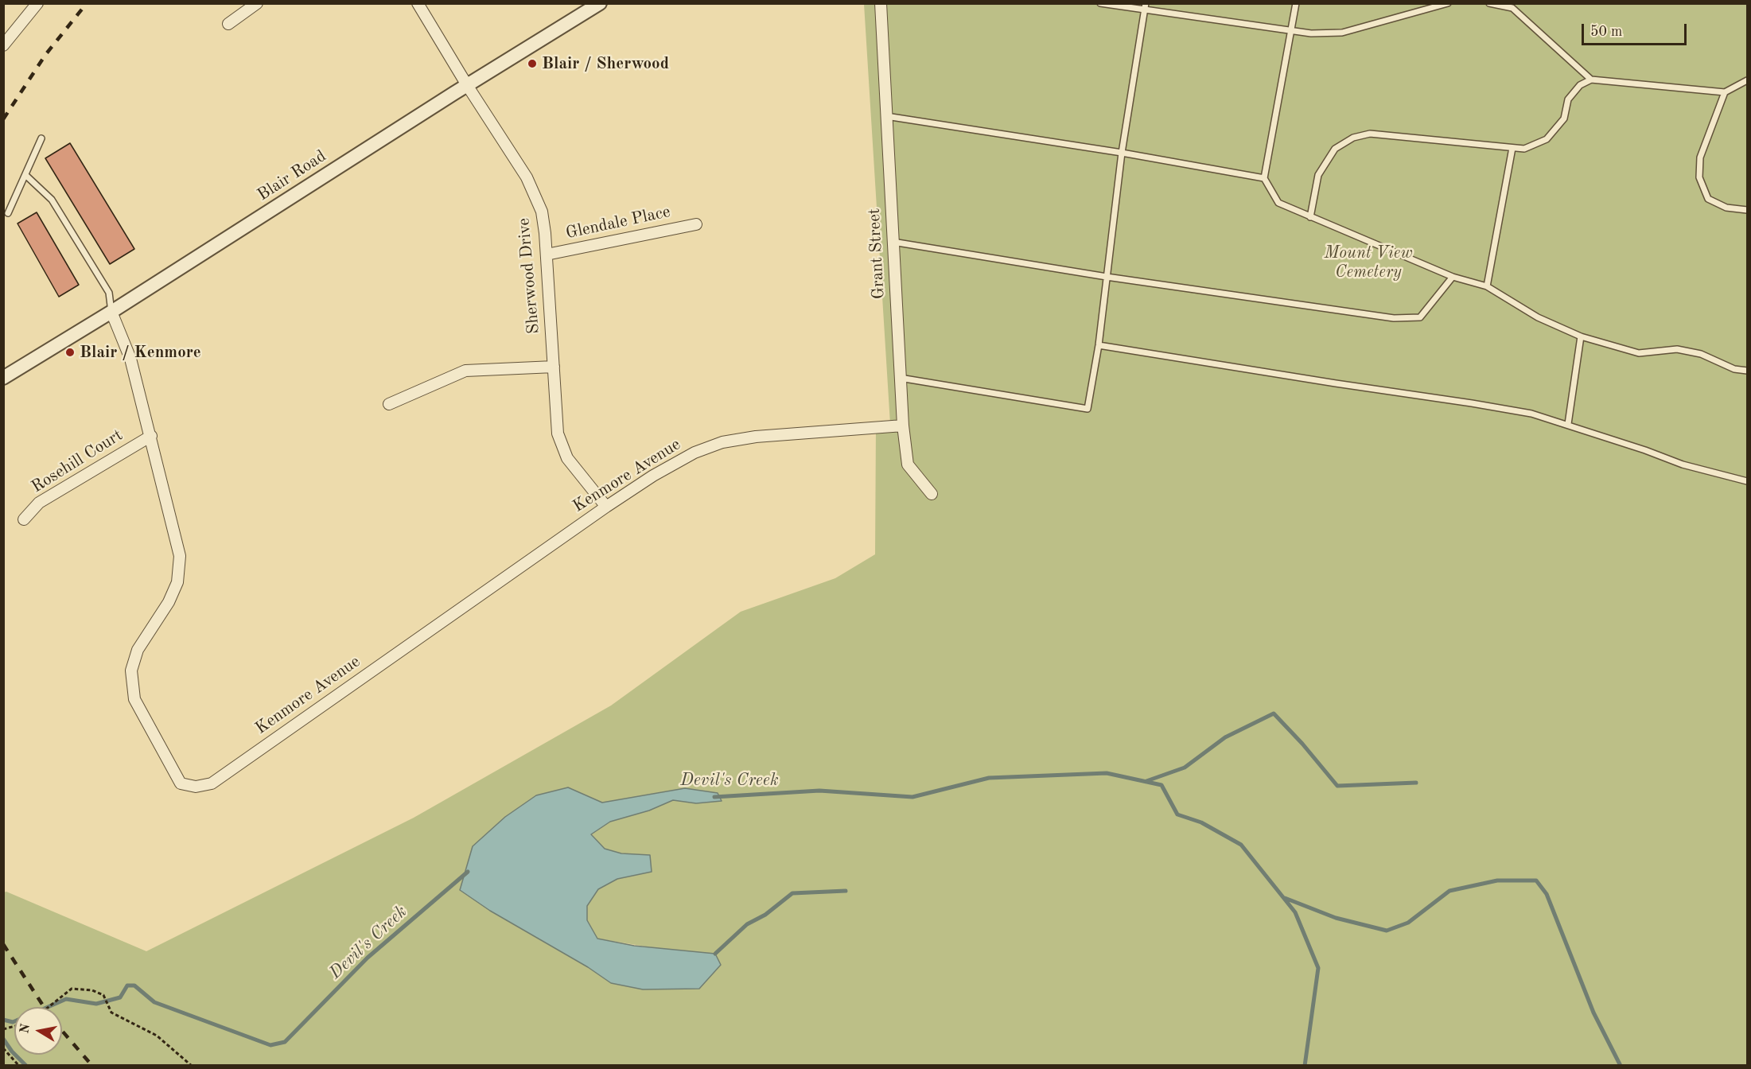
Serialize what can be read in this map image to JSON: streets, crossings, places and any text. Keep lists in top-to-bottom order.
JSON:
{
  "streets": {
    "street": [
      "Blair Road",
      "Glendale Place",
      "Grant Street",
      "Sherwood Drive",
      "Rosehill Court",
      "Kenmore Avenue"
    ]
  },
  "crossings": [
    ["Blair Road", "Sherwood Drive"],
    ["Blair Road", "Kenmore Avenue"],
    ["Glendale Place", "Sherwood Drive"],
    ["Grant Street", "Kenmore Avenue"],
    ["Sherwood Drive", "Kenmore Avenue"],
    ["Rosehill Court", "Kenmore Avenue"]
  ],
  "water": ["Devil's Creek"],
  "parks": ["Mount View Cemetery"],
  "places": ["Blair / Sherwood", "Blair / Kenmore"],
  "scale_bar": "50 m",
  "north": "left"
}
